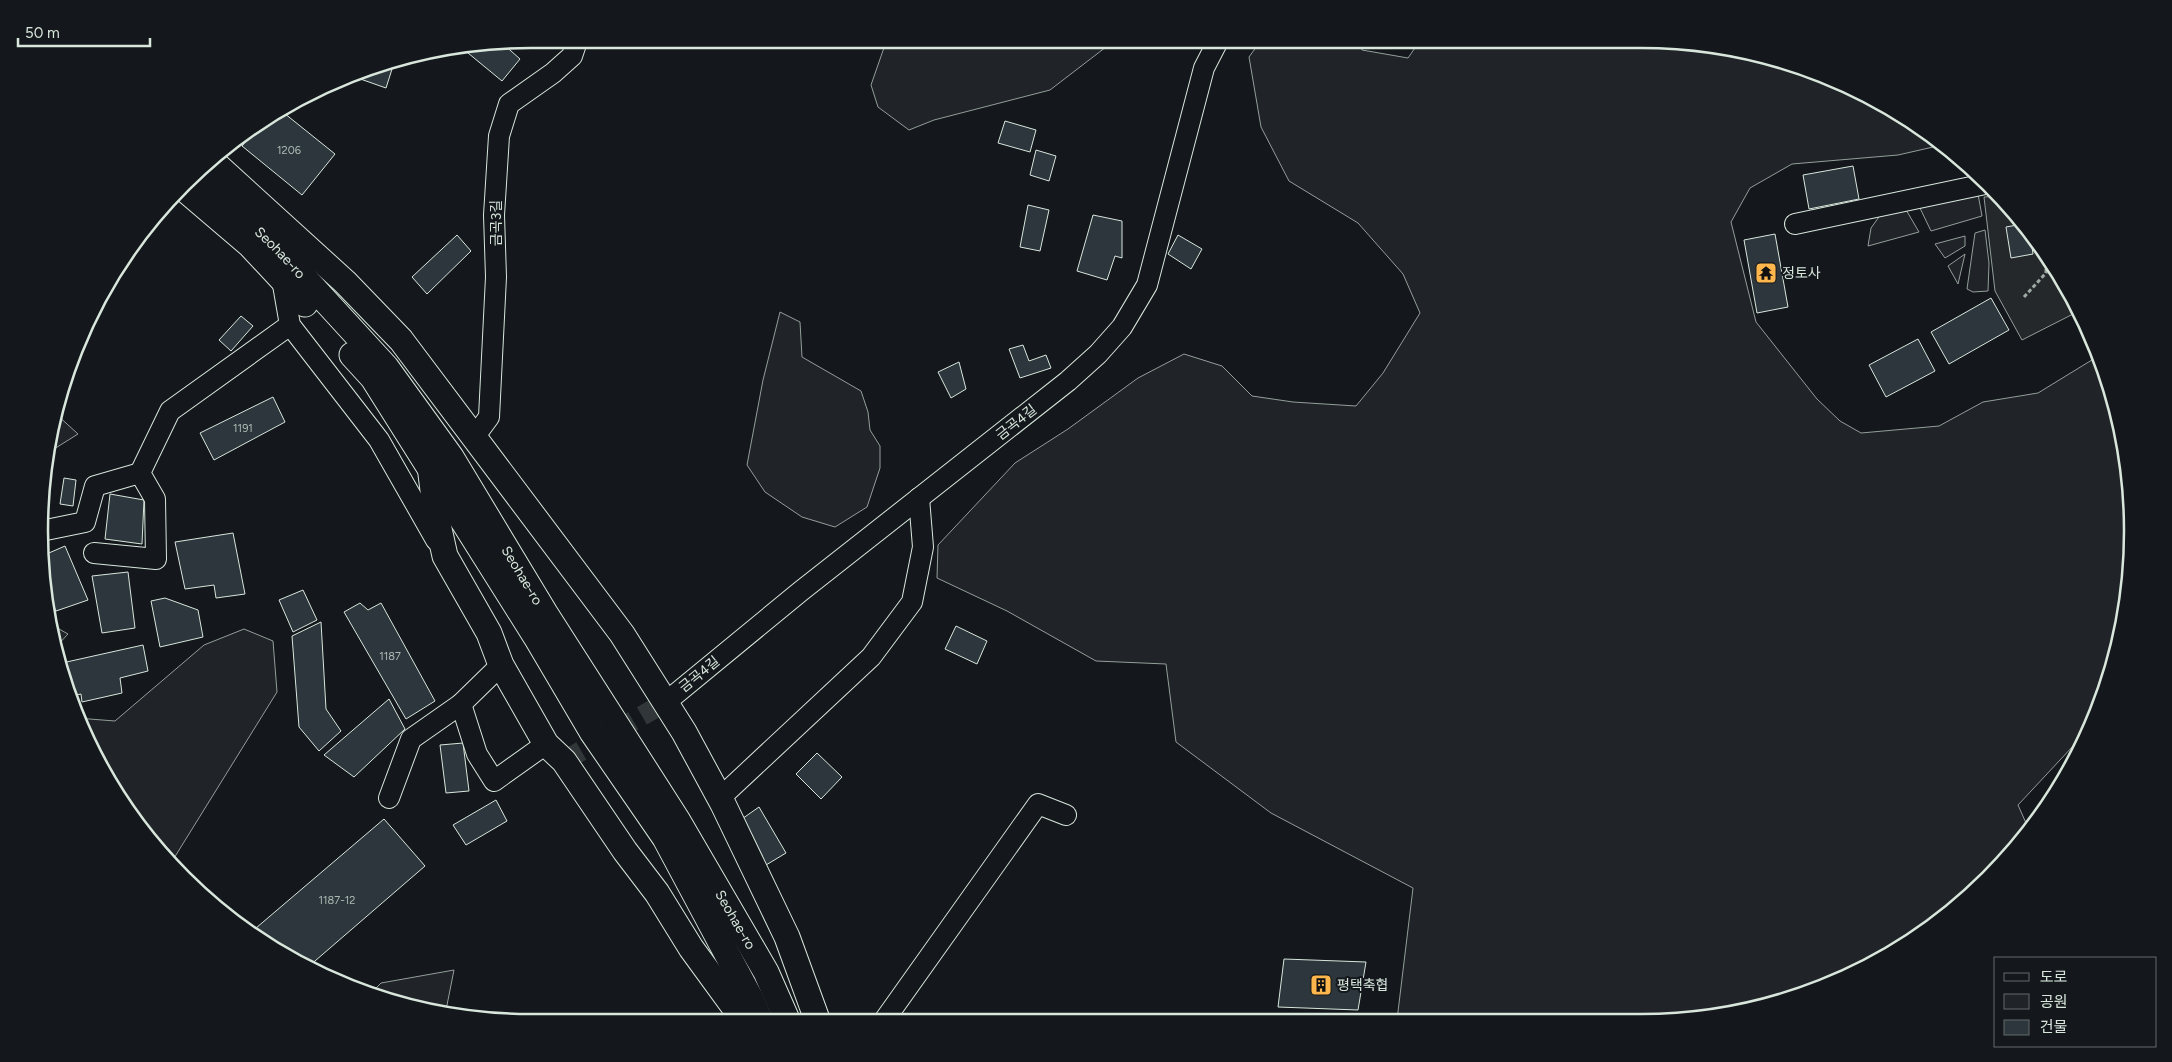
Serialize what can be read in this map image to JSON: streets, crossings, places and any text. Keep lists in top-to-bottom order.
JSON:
{
  "streets": {
    "main road": ["Seohae-ro"],
    "street": ["금곡3길", "금곡4길"]
  },
  "places": {
    "temple": ["정토사"],
    "building": ["평택축협"]
  },
  "house_numbers": [
    "1206",
    "1191",
    "1187",
    "1187-12"
  ],
  "legend": ["도로", "공원", "건물"],
  "scale_bar": "50 m"
}
